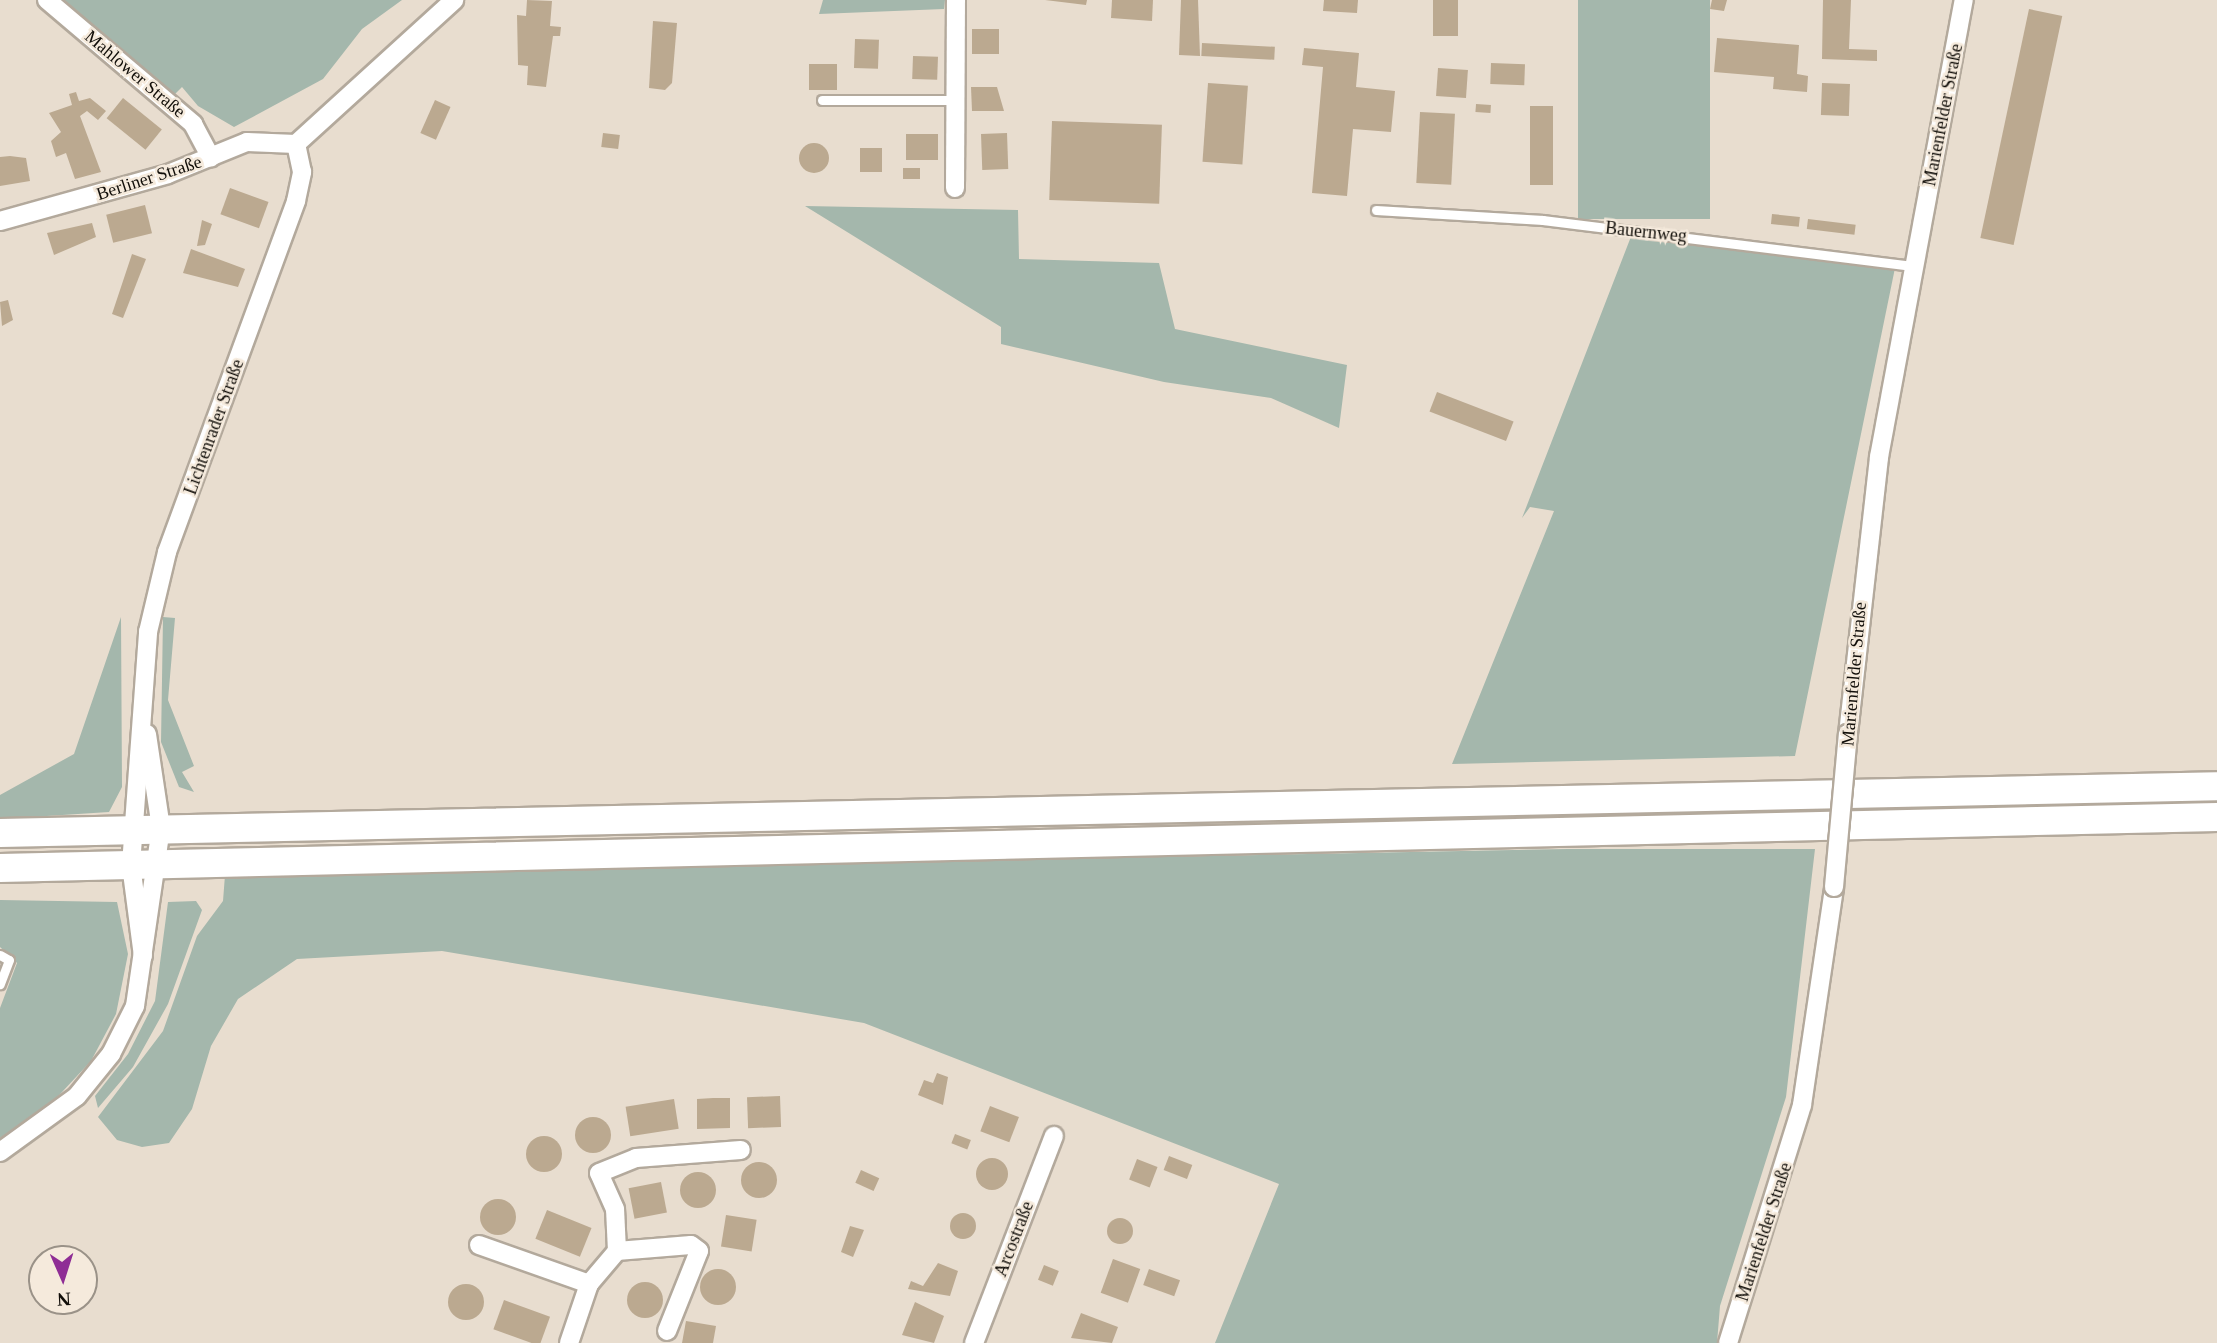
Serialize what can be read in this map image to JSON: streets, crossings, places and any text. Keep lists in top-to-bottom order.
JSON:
{
  "streets": {
    "street": [
      "Mahlower Straße",
      "Marienfelder Straße",
      "Berliner Straße",
      "Lichtenrader Straße",
      "Arcostraße"
    ],
    "lane": ["Bauernweg"]
  },
  "crossings": [
    ["Mahlower Straße", "Berliner Straße"],
    ["Marienfelder Straße", "Bauernweg"],
    ["Berliner Straße", "Lichtenrader Straße"]
  ],
  "north": "bottom"
}
